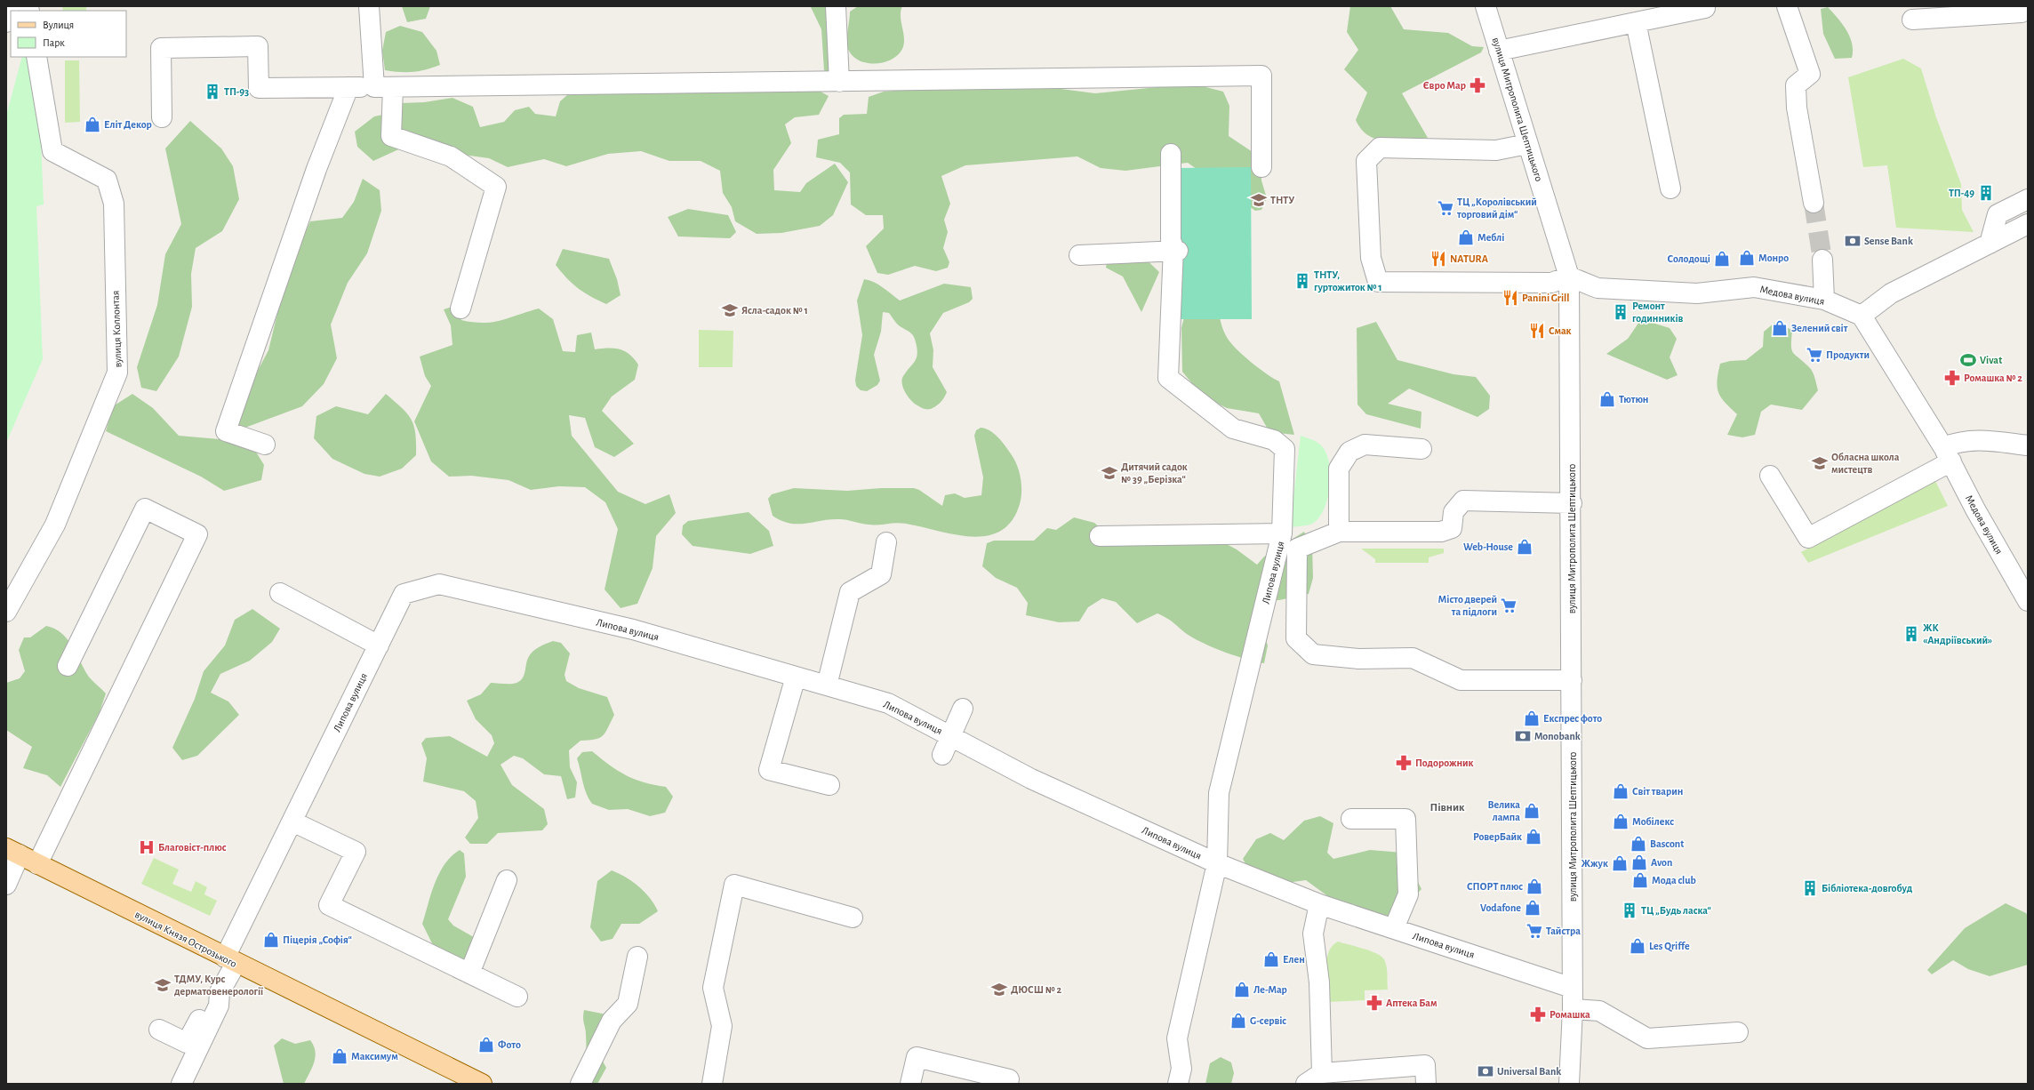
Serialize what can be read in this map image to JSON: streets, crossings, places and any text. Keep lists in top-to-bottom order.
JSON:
{
  "streets": {
    "main road": ["вулиця Князя Острозького"],
    "street": [
      "вулиця Митрополита Шептицького",
      "Медова вулиця",
      "вулиця Коллонтая",
      "Липова вулиця"
    ]
  },
  "crossings": [
    ["вулиця Митрополита Шептицького", "Медова вулиця"],
    ["вулиця Митрополита Шептицького", "Липова вулиця"],
    ["Липова вулиця", "вулиця Князя Острозького"]
  ],
  "districts": ["Півник"],
  "places": {
    "pharmacy": [
      "Євро Мар",
      "Ромашка № 2",
      "Подорожник",
      "Аптека Бам",
      "Ромашка"
    ],
    "building": [
      "ТП-93",
      "ТП-49",
      "ТНТУ, гуртожиток № 1",
      "Ремонт годинників",
      "ЖК «Андріївський»",
      "Бібліотека-довгобуд",
      "ТЦ „Будь ласка“"
    ],
    "shop": [
      "Еліт Декор",
      "Меблі",
      "Монро",
      "Солодощі",
      "Зелений світ",
      "Тютюн",
      "Web-House",
      "Експрес фото",
      "Світ тварин",
      "Велика лампа",
      "Мобілекс",
      "РоверБайк",
      "Bascont",
      "Avon",
      "Жжук",
      "Мода club",
      "СПОРТ плюс",
      "Vodafone",
      "Піцерія „Софія“",
      "Les Qriffe",
      "Елен",
      "Ле-Мар",
      "G-сервіс",
      "Фото",
      "Максимум"
    ],
    "school or university": [
      "ТНТУ",
      "Ясла-садок № 1",
      "Обласна школа мистецтв",
      "Дитячий садок № 39 „Берізка“",
      "ТДМУ, Курс дерматовенерології",
      "ДЮСШ № 2"
    ],
    "supermarket": [
      "ТЦ „Королівський торговий дім“",
      "Продукти",
      "Місто дверей та підлоги",
      "Тайстра"
    ],
    "bank": ["Sense Bank", "Monobank", "Universal Bank"],
    "restaurant": ["NATURA", "Panini Grill", "Смак"],
    "sports": ["Vivat"],
    "hospital": ["Благовіст-плюс"]
  },
  "legend": ["Вулиця", "Парк"]
}
